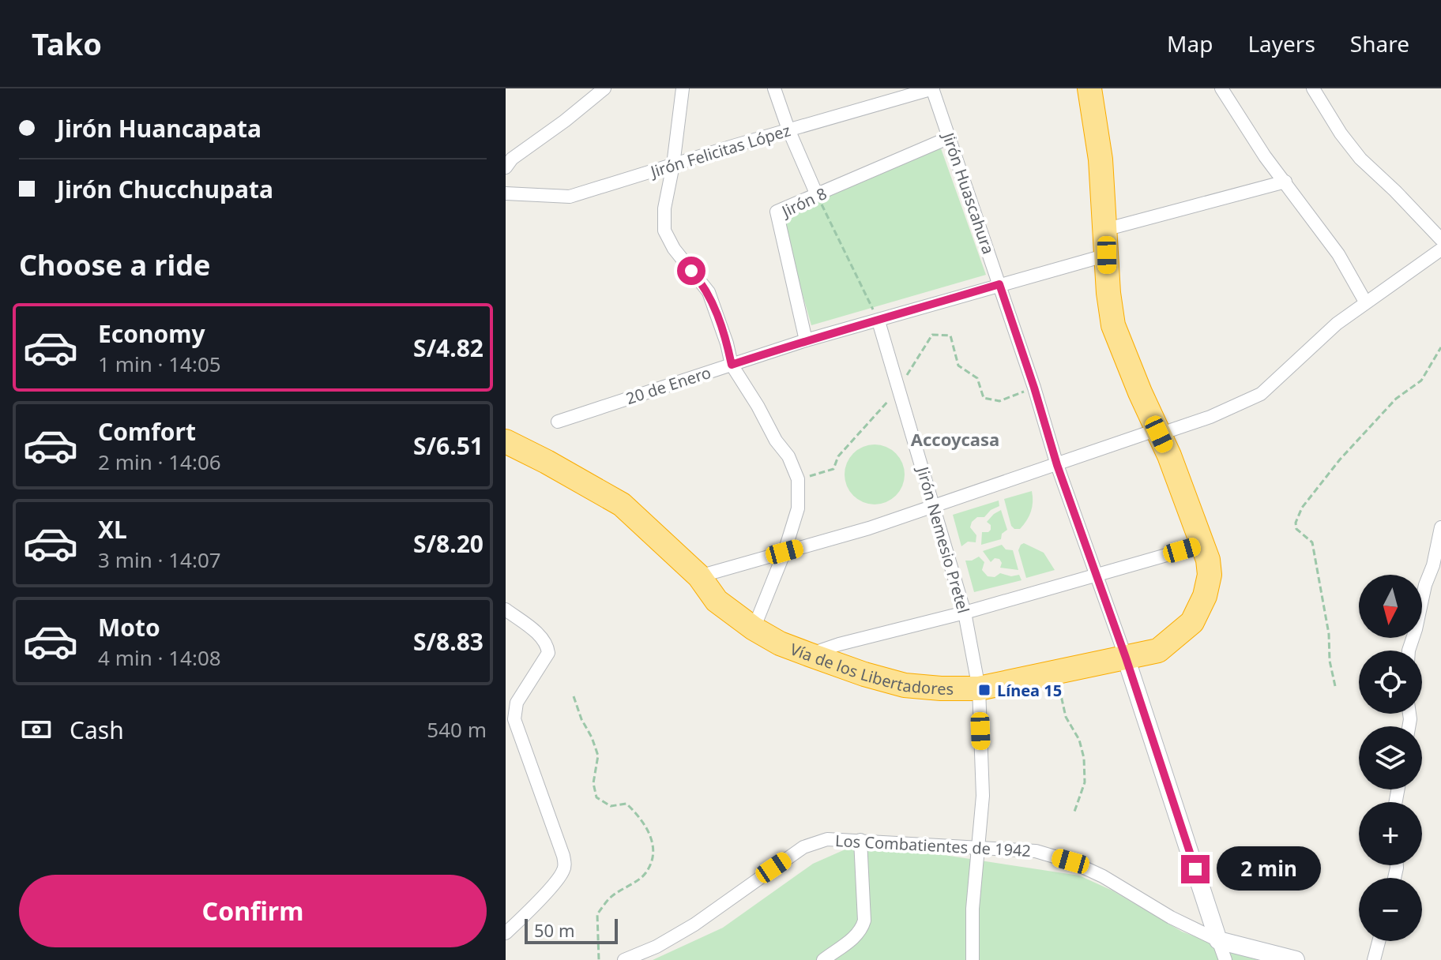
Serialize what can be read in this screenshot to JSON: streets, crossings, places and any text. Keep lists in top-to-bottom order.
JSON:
{
  "streets": {
    "highway": ["Vía de los Libertadores"],
    "street": [
      "Jirón Felicitas López",
      "Jirón Huascahura",
      "Jirón 8",
      "20 de Enero",
      "Jirón Nemesio Pretel",
      "Los Combatientes de 1942"
    ]
  },
  "crossings": [
    ["Jirón Felicitas López", "Jirón Huascahura"],
    ["Jirón Huascahura", "Jirón 8"],
    ["Jirón Huascahura", "20 de Enero"],
    ["Jirón Huascahura", "Vía de los Libertadores"],
    ["Jirón 8", "20 de Enero"],
    ["20 de Enero", "Jirón Nemesio Pretel"],
    ["20 de Enero", "Vía de los Libertadores"],
    ["Jirón Nemesio Pretel", "Vía de los Libertadores"],
    ["Jirón Nemesio Pretel", "Los Combatientes de 1942"]
  ],
  "districts": ["Accoycasa"],
  "places": {
    "transit": ["Línea 15"]
  },
  "scale_bar": "50 m",
  "north": "bottom",
  "page": {
    "header": "Tako",
    "nav": ["Map", "Layers", "Share"],
    "banner": ["Jirón Huancapata", "Jirón Chucchupata"],
    "heading": "Choose a ride",
    "list": [
      {
        "name": "Economy",
        "note": "1 min · 14:05",
        "value": "S/4.82"
      },
      {
        "name": "Comfort",
        "note": "2 min · 14:06",
        "value": "S/6.51"
      },
      {
        "name": "XL",
        "note": "3 min · 14:07",
        "value": "S/8.20"
      },
      {
        "name": "Moto",
        "note": "4 min · 14:08",
        "value": "S/8.83"
      }
    ],
    "map_buttons": ["+", "−"],
    "pay": ["Cash", "540 m"],
    "bubble": "2 min",
    "buttons": "Confirm",
    "scale": "50 m"
  }
}
